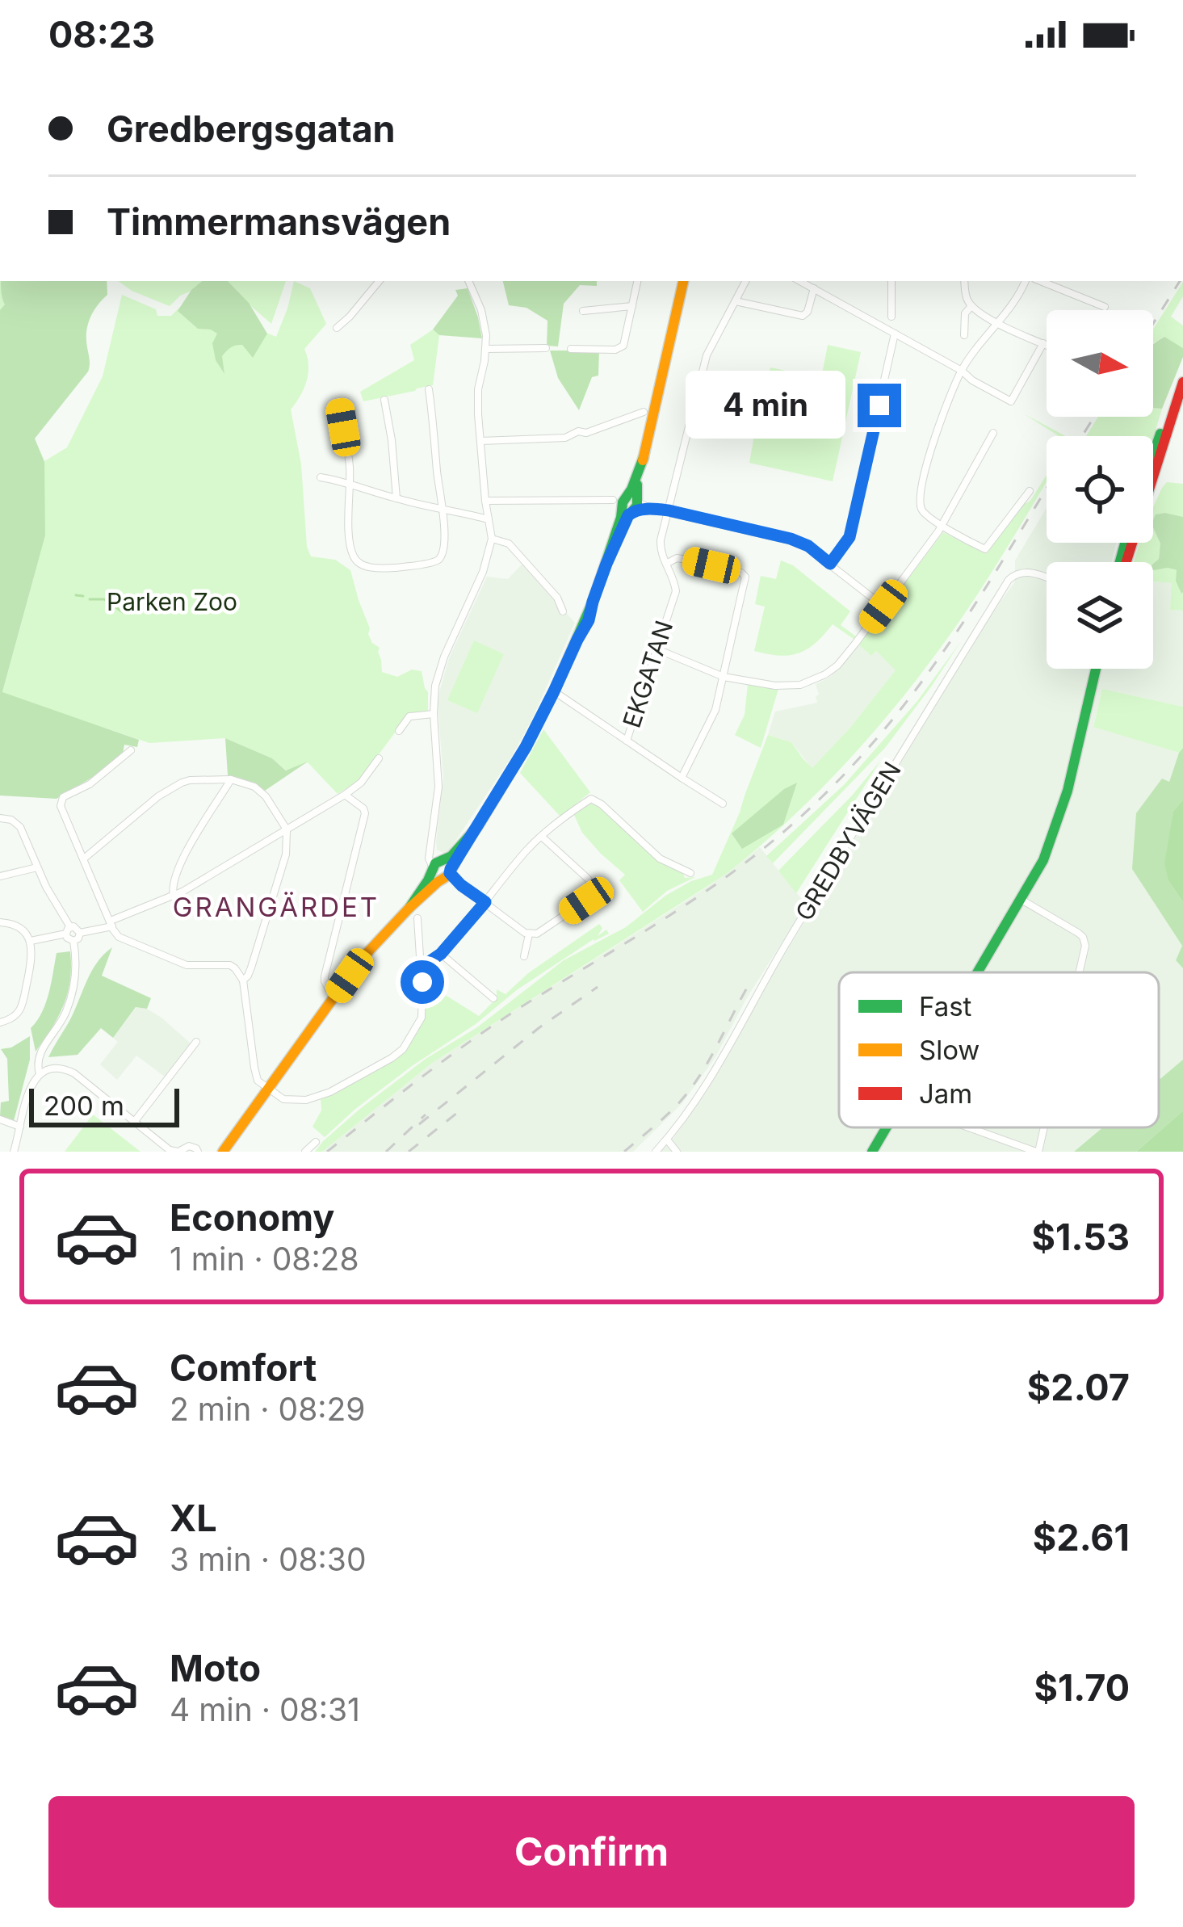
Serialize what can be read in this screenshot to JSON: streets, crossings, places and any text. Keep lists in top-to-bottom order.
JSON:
{
  "streets": {
    "street": ["EKGATAN", "GREDBYVÄGEN"]
  },
  "districts": ["GRANGÄRDET"],
  "parks": ["Parken Zoo"],
  "legend": ["Fast", "Slow", "Jam"],
  "scale_bar": "200 m",
  "north": "right",
  "page": {
    "status": "08:23",
    "banner": ["Gredbergsgatan", "Timmermansvägen"],
    "bubble": "4 min",
    "scale": "200 m",
    "list": [
      {
        "name": "Economy",
        "note": "1 min · 08:28",
        "value": "$1.53"
      },
      {
        "name": "Comfort",
        "note": "2 min · 08:29",
        "value": "$2.07"
      },
      {
        "name": "XL",
        "note": "3 min · 08:30",
        "value": "$2.61"
      },
      {
        "name": "Moto",
        "note": "4 min · 08:31",
        "value": "$1.70"
      }
    ],
    "buttons": "Confirm"
  }
}
